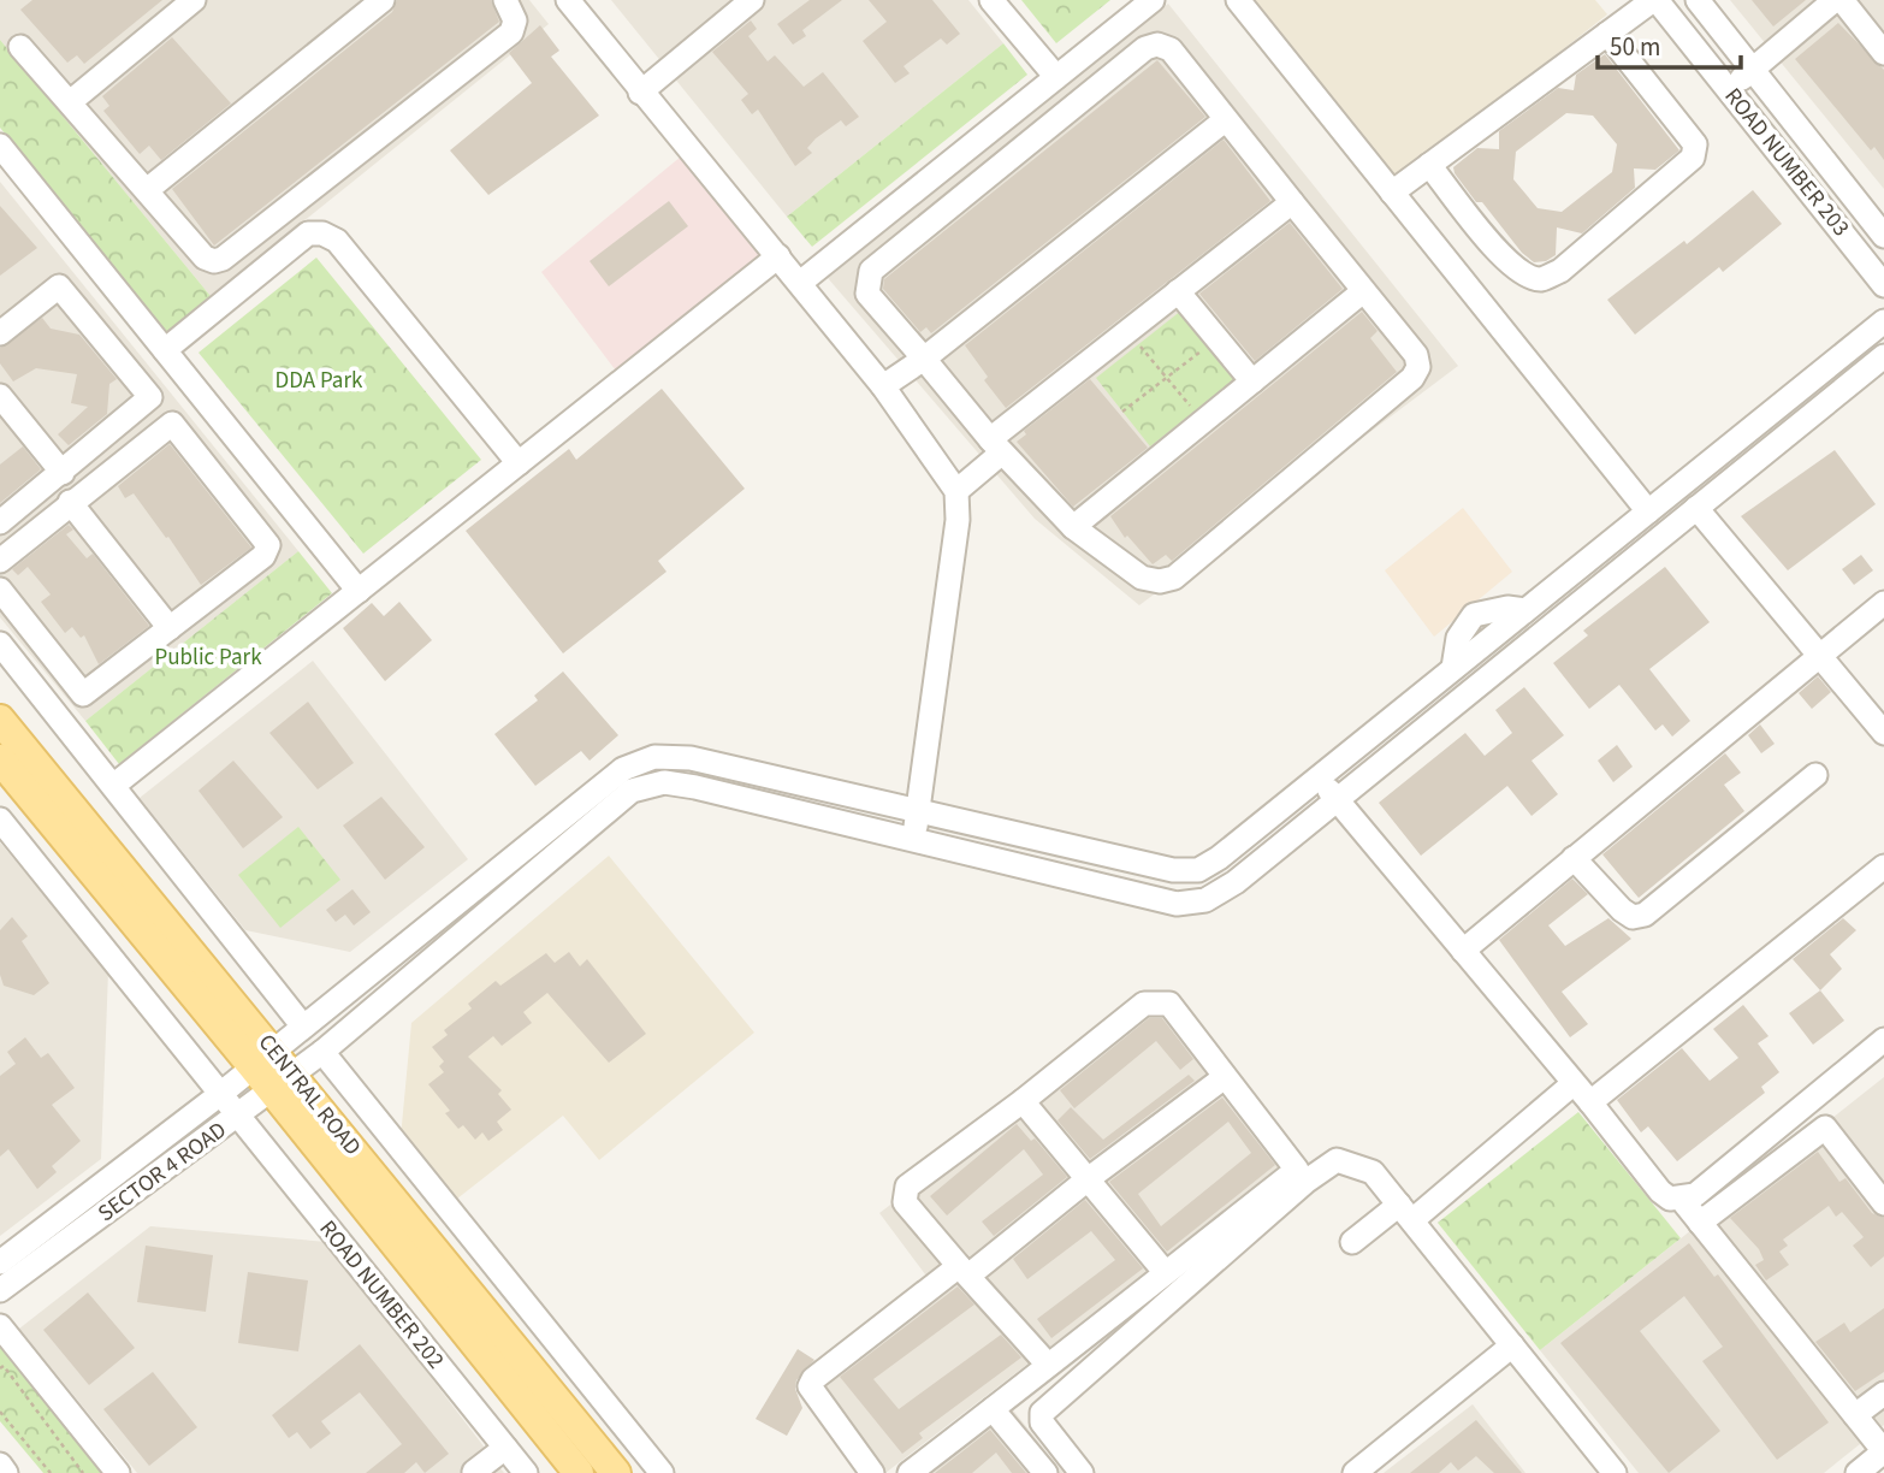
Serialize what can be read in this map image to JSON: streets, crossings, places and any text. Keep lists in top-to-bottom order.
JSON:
{
  "streets": {
    "main road": ["CENTRAL ROAD"],
    "street": ["ROAD NUMBER 203", "SECTOR 4 ROAD", "ROAD NUMBER 202"]
  },
  "crossings": [
    ["CENTRAL ROAD", "SECTOR 4 ROAD"],
    ["SECTOR 4 ROAD", "ROAD NUMBER 202"]
  ],
  "parks": ["DDA Park", "Public Park"],
  "scale_bar": "50 m"
}
